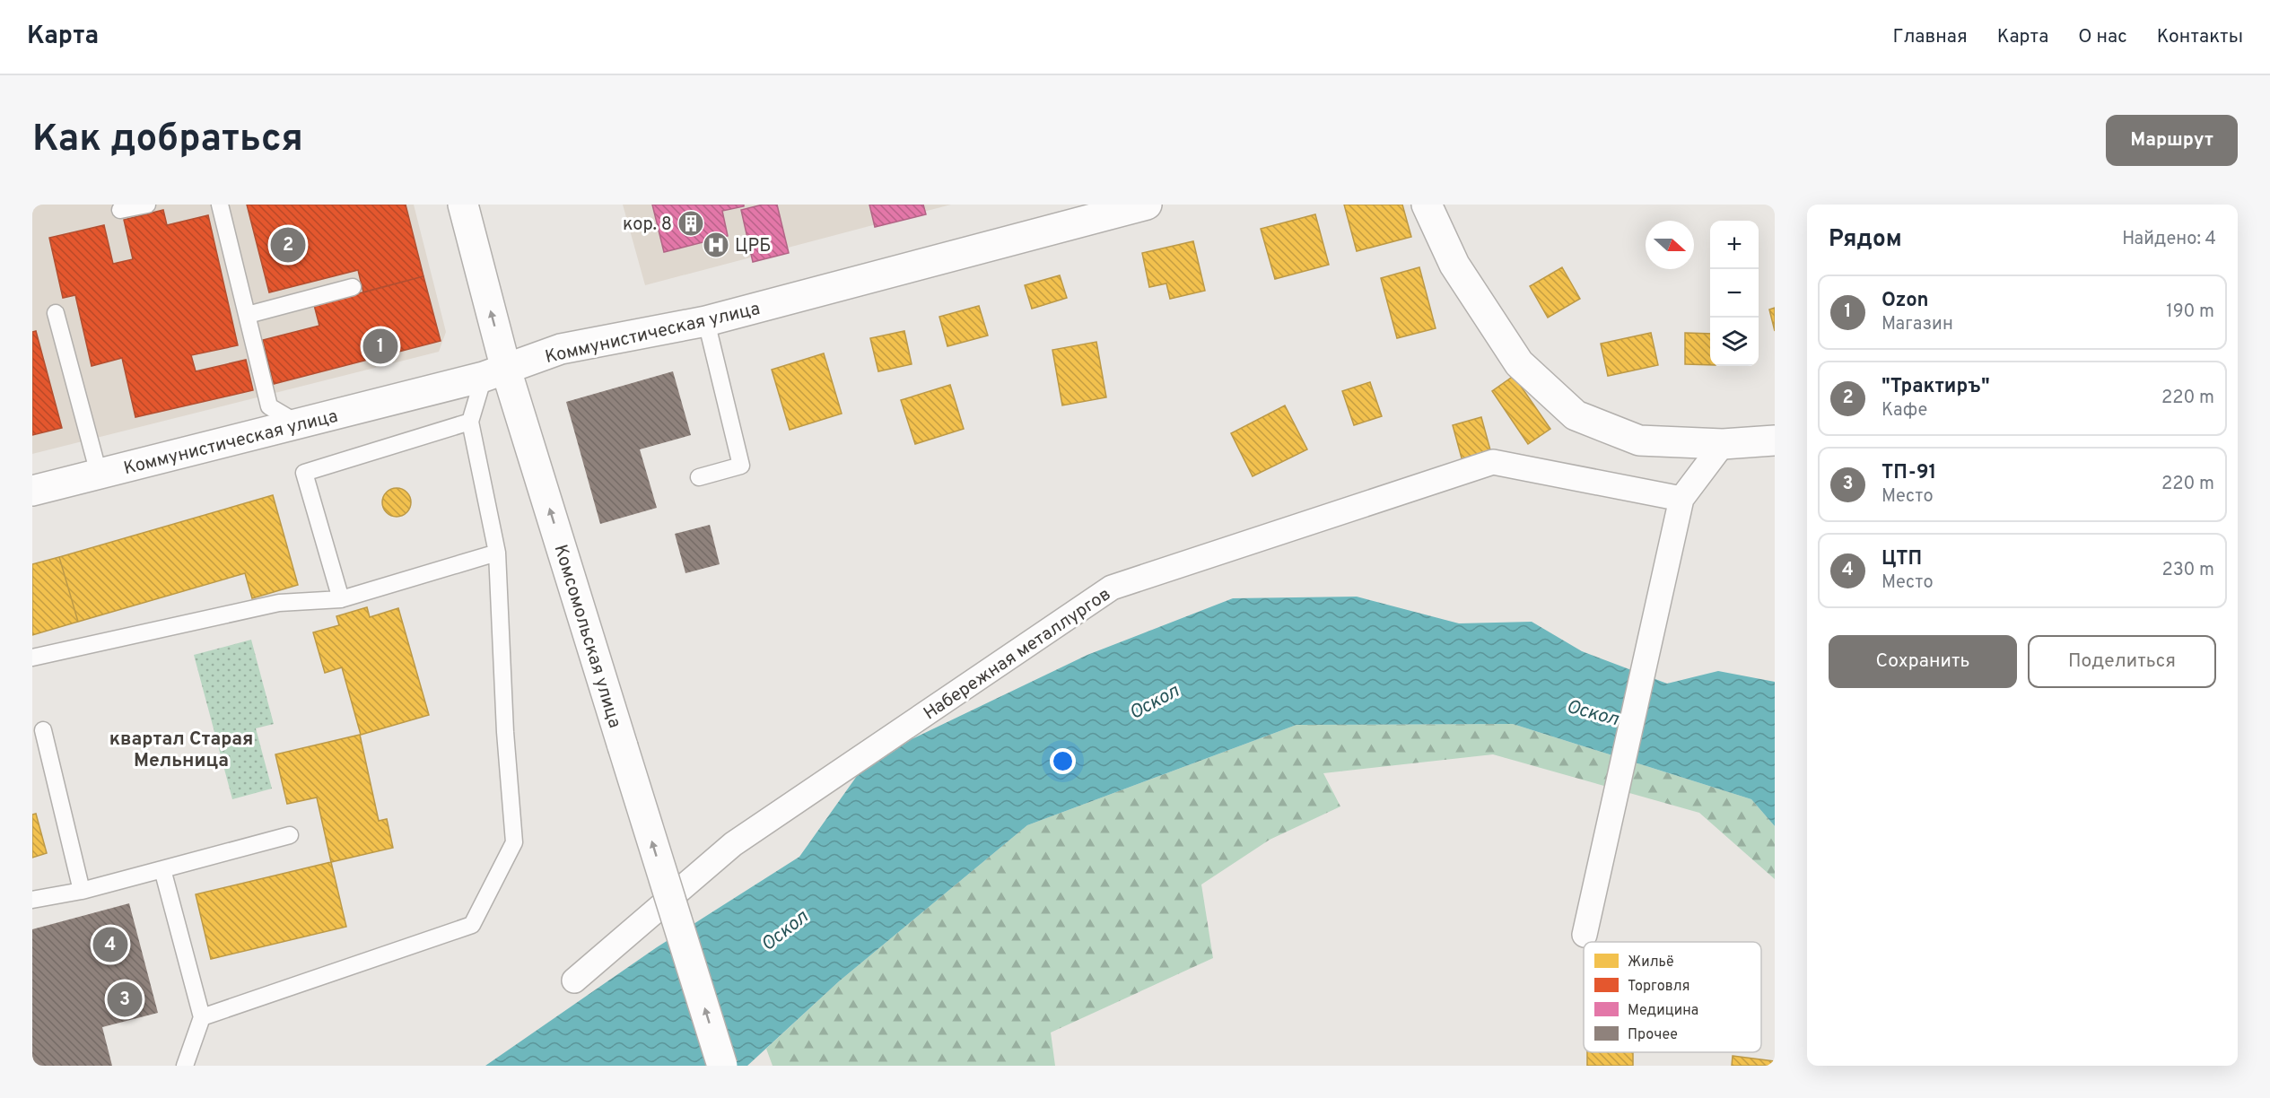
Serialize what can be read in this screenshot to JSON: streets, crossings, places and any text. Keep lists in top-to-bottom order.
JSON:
{
  "streets": {
    "street": ["Коммунистическая улица", "Комсомольская улица", "Набережная металлургов"]
  },
  "crossings": [
    ["Коммунистическая улица", "Комсомольская улица"]
  ],
  "one_way": ["Комсомольская улица"],
  "districts": ["квартал Старая Мельница"],
  "water": ["Оскол"],
  "places": {
    "building": ["кор. 8"],
    "hospital": ["ЦРБ"]
  },
  "legend": [
    "Жильё",
    "Торговля",
    "Медицина",
    "Прочее"
  ],
  "north": "right",
  "page": {
    "header": "Карта",
    "nav": [
      "Главная",
      "Карта",
      "О нас",
      "Контакты"
    ],
    "buttons": [
      "Маршрут",
      ["Сохранить", "Поделиться"]
    ],
    "title": "Как добраться",
    "heading": ["Рядом", "Найдено: 4"],
    "map_buttons": ["+", "−"],
    "pins": [
      "2",
      "1",
      "4",
      "3"
    ],
    "list": [
      {
        "mark": "1",
        "name": "Ozon",
        "note": "Магазин",
        "value": "190 m"
      },
      {
        "mark": "2",
        "name": "\"Трактиръ\"",
        "note": "Кафе",
        "value": "220 m"
      },
      {
        "mark": "3",
        "name": "ТП-91",
        "note": "Место",
        "value": "220 m"
      },
      {
        "mark": "4",
        "name": "ЦТП",
        "note": "Место",
        "value": "230 m"
      }
    ]
  }
}
